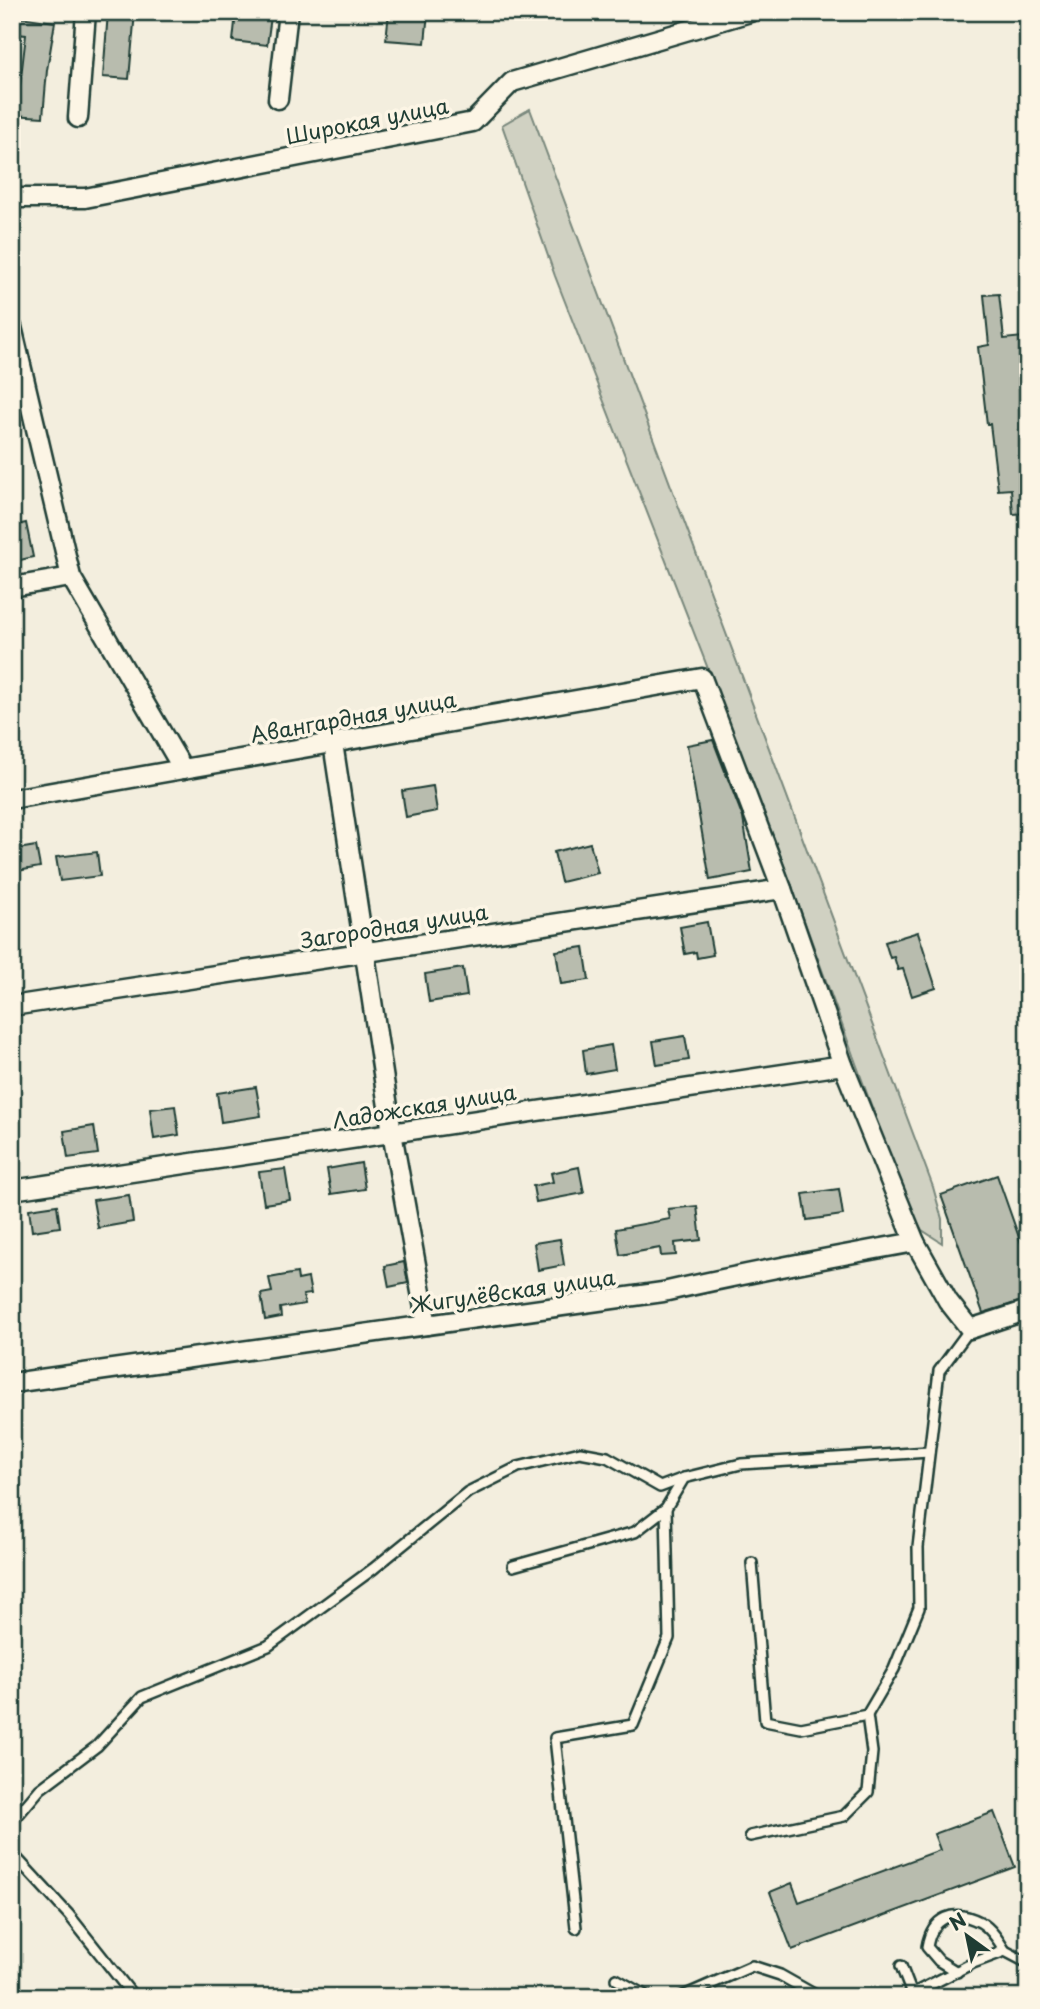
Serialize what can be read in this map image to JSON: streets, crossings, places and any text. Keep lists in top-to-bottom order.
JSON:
{
  "streets": {
    "street": [
      "Широкая улица",
      "Авангардная улица",
      "Загородная улица",
      "Ладожская улица",
      "Жигулёвская улица"
    ]
  },
  "crossings": [
    ["Авангардная улица", "Загородная улица"]
  ],
  "north": "top left"
}
